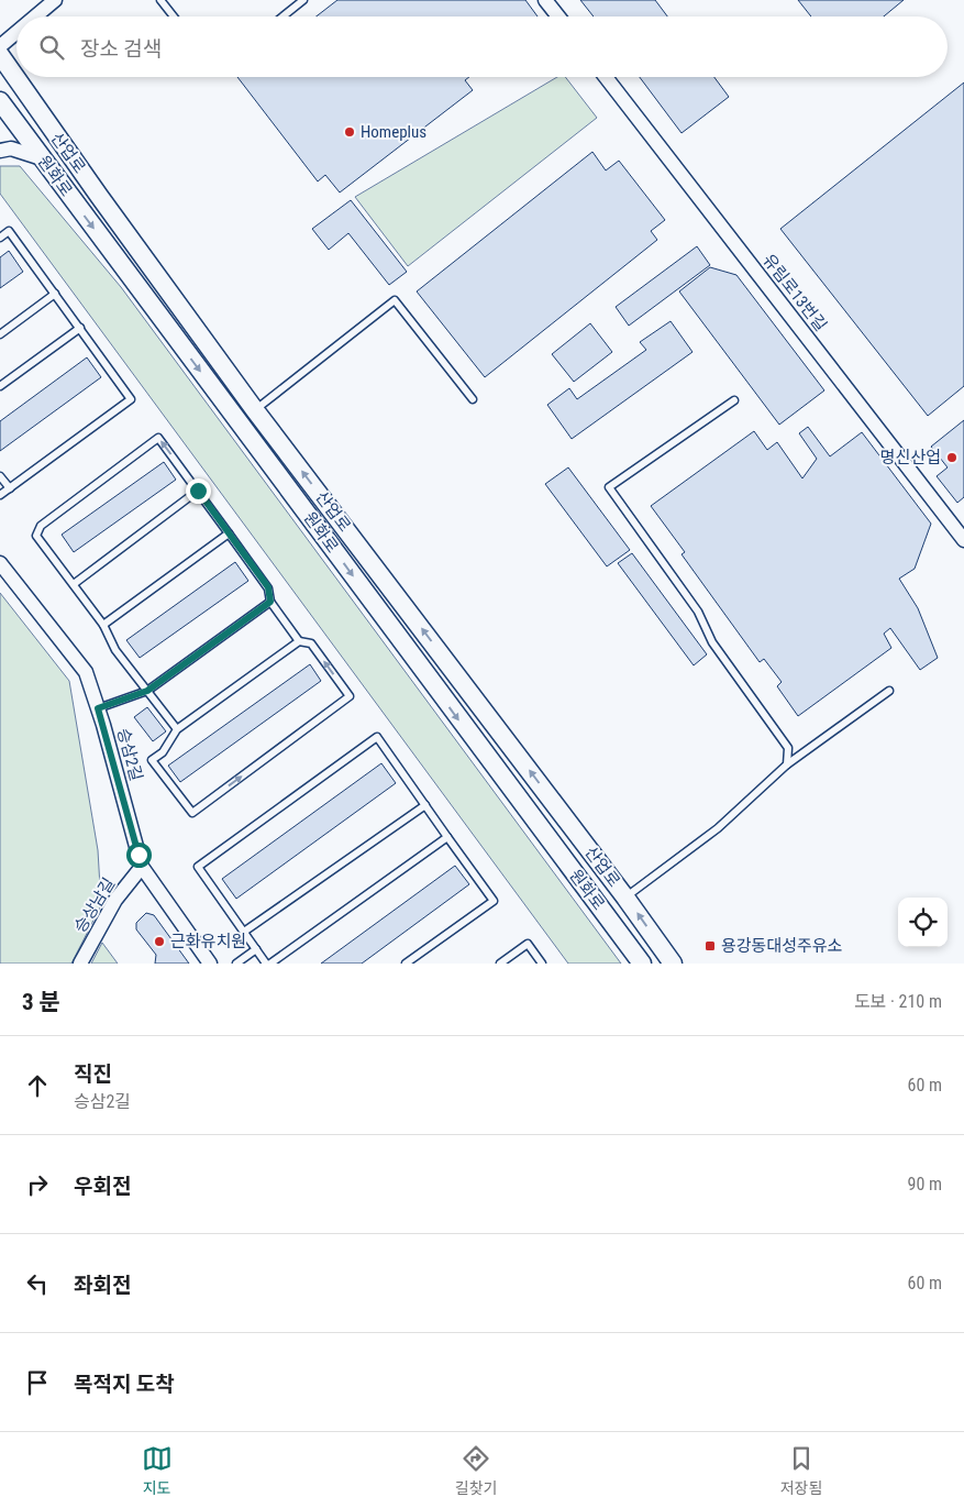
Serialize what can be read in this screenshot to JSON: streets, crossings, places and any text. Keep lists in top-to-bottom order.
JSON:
{
  "streets": {
    "street": [
      "산업로",
      "원화로",
      "유림로13번길",
      "승삼2길",
      "승상남길"
    ]
  },
  "crossings": [
    ["승삼2길", "승상남길"]
  ],
  "one_way": ["산업로", "원화로"],
  "places": {
    "other": ["Homeplus", "명신산업", "근화유치원"],
    "transit": ["용강동대성주유소"]
  },
  "page": {
    "search": "장소 검색",
    "heading": ["3 분", "도보 · 210 m"],
    "list": [
      ["직진", "승삼2길", "60 m"],
      ["우회전", "90 m"],
      ["좌회전", "60 m"],
      "목적지 도착"
    ],
    "nav": ["지도", "길찾기", "저장됨"]
  }
}
